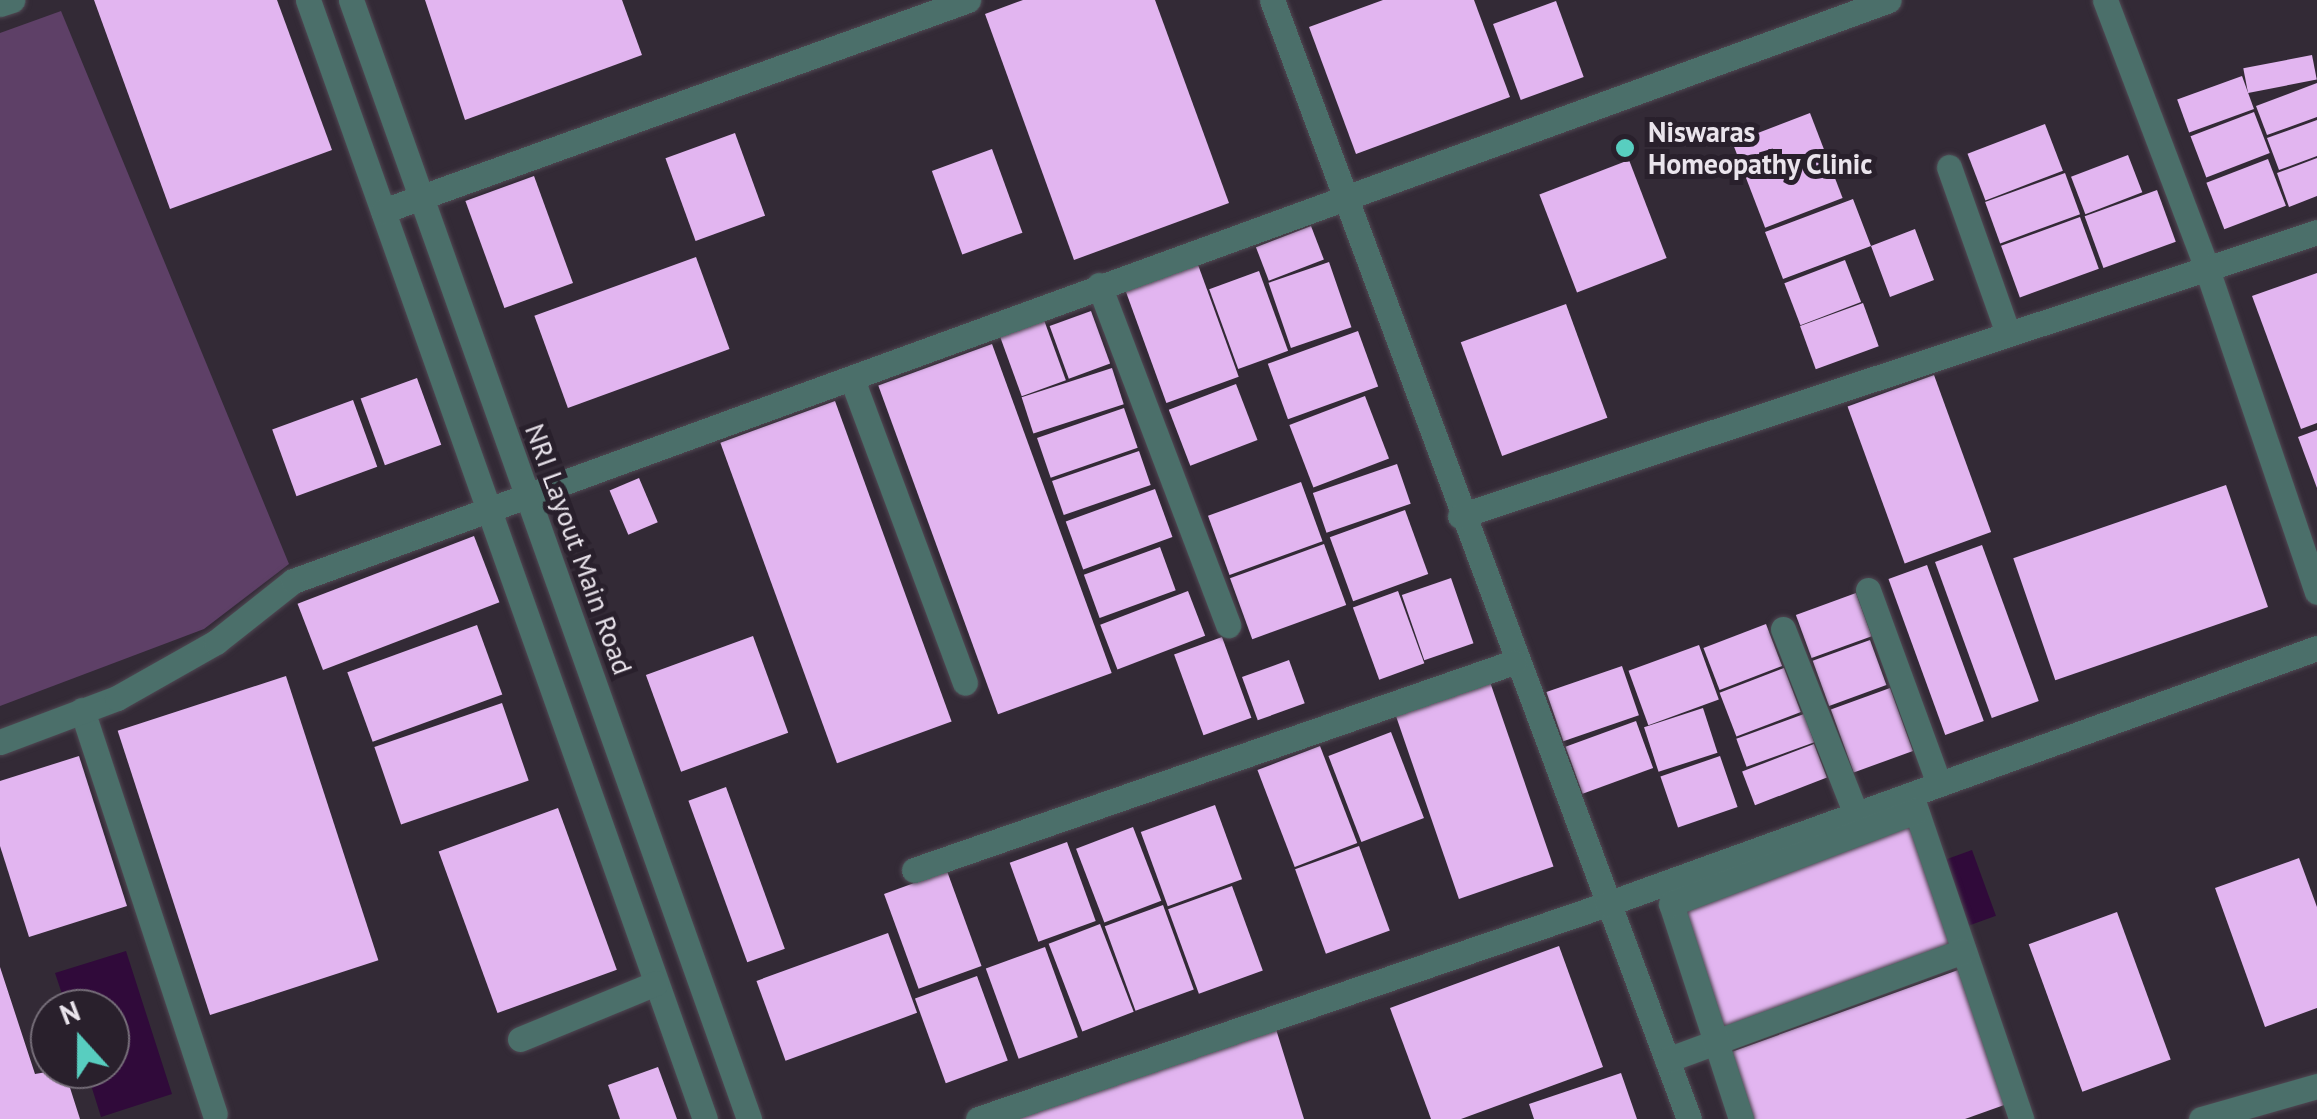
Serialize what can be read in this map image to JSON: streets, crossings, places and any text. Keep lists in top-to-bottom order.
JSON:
{
  "streets": {
    "street": ["NRI Layout Main Road"]
  },
  "places": ["Niswaras Homeopathy Clinic"],
  "north": "top"
}
